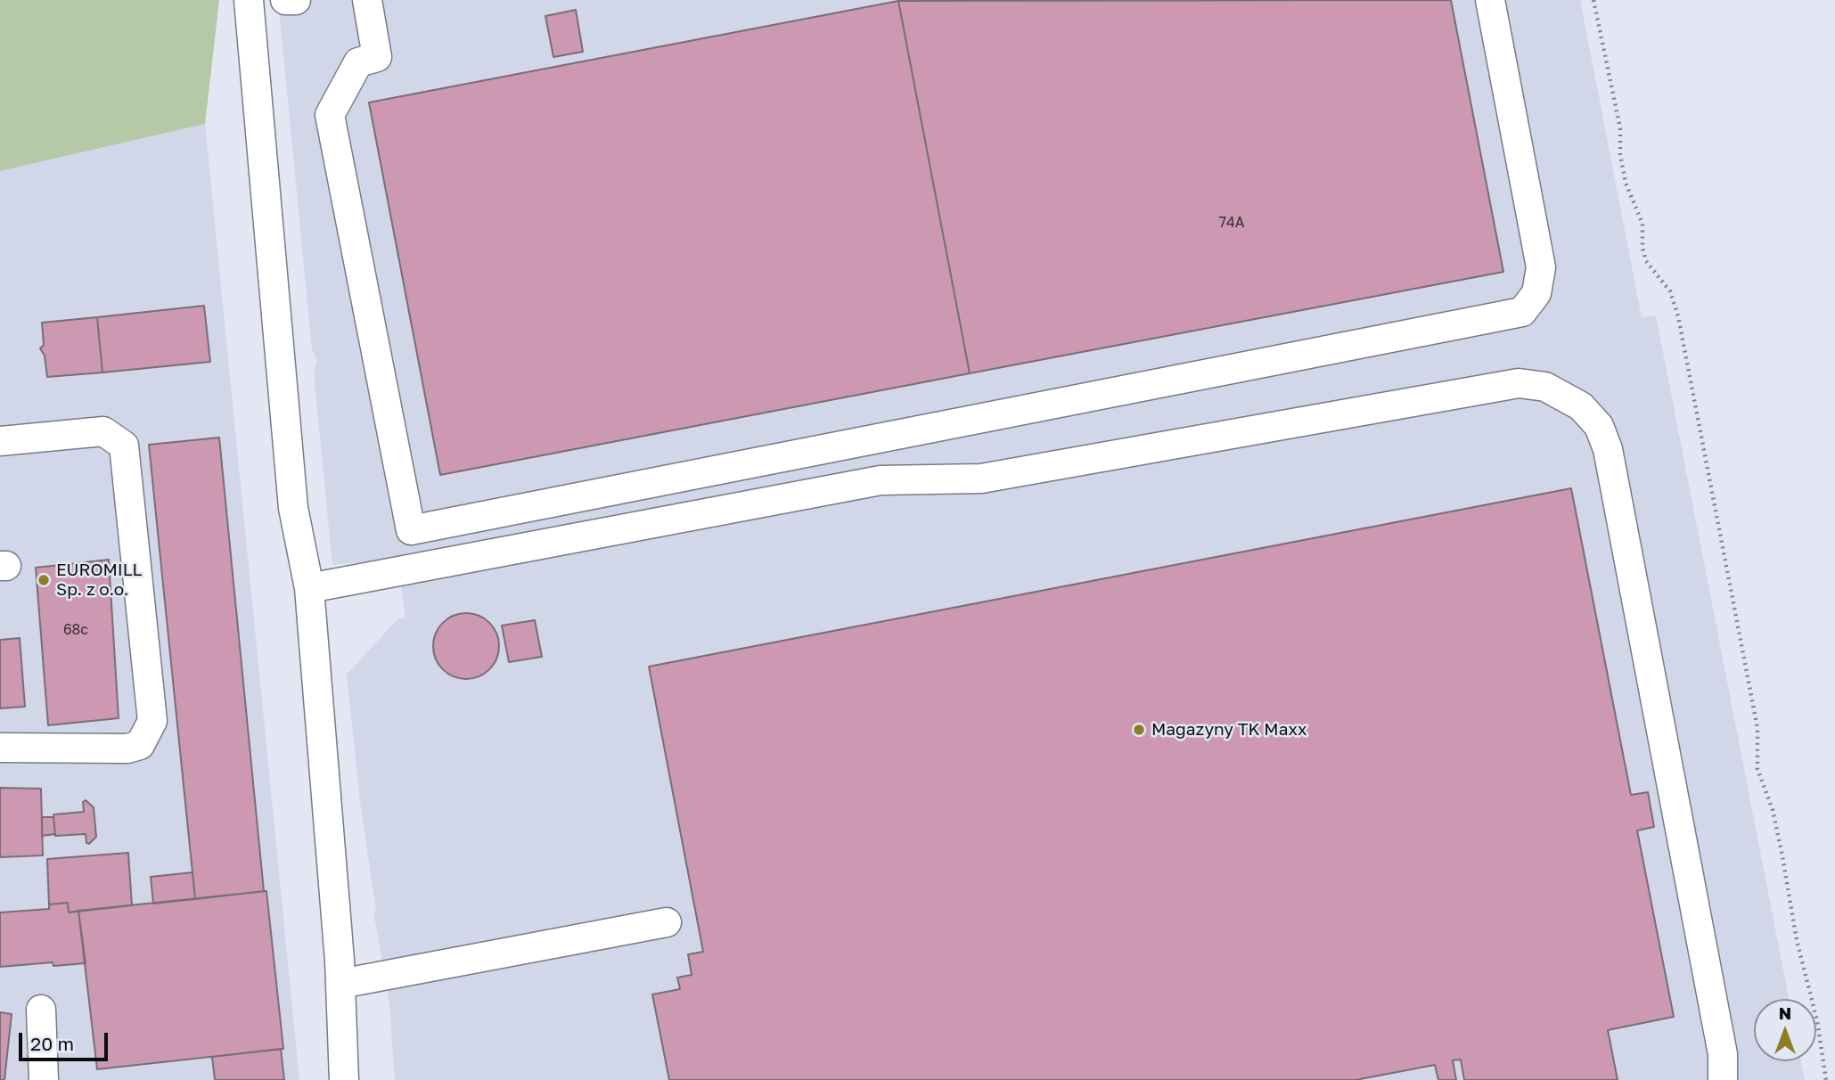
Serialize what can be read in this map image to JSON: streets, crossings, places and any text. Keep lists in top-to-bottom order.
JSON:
{
  "places": ["EUROMILL Sp. z o.o.", "Magazyny TK Maxx"],
  "house_numbers": ["74A", "68c"],
  "scale_bar": "20 m",
  "north": "top"
}
